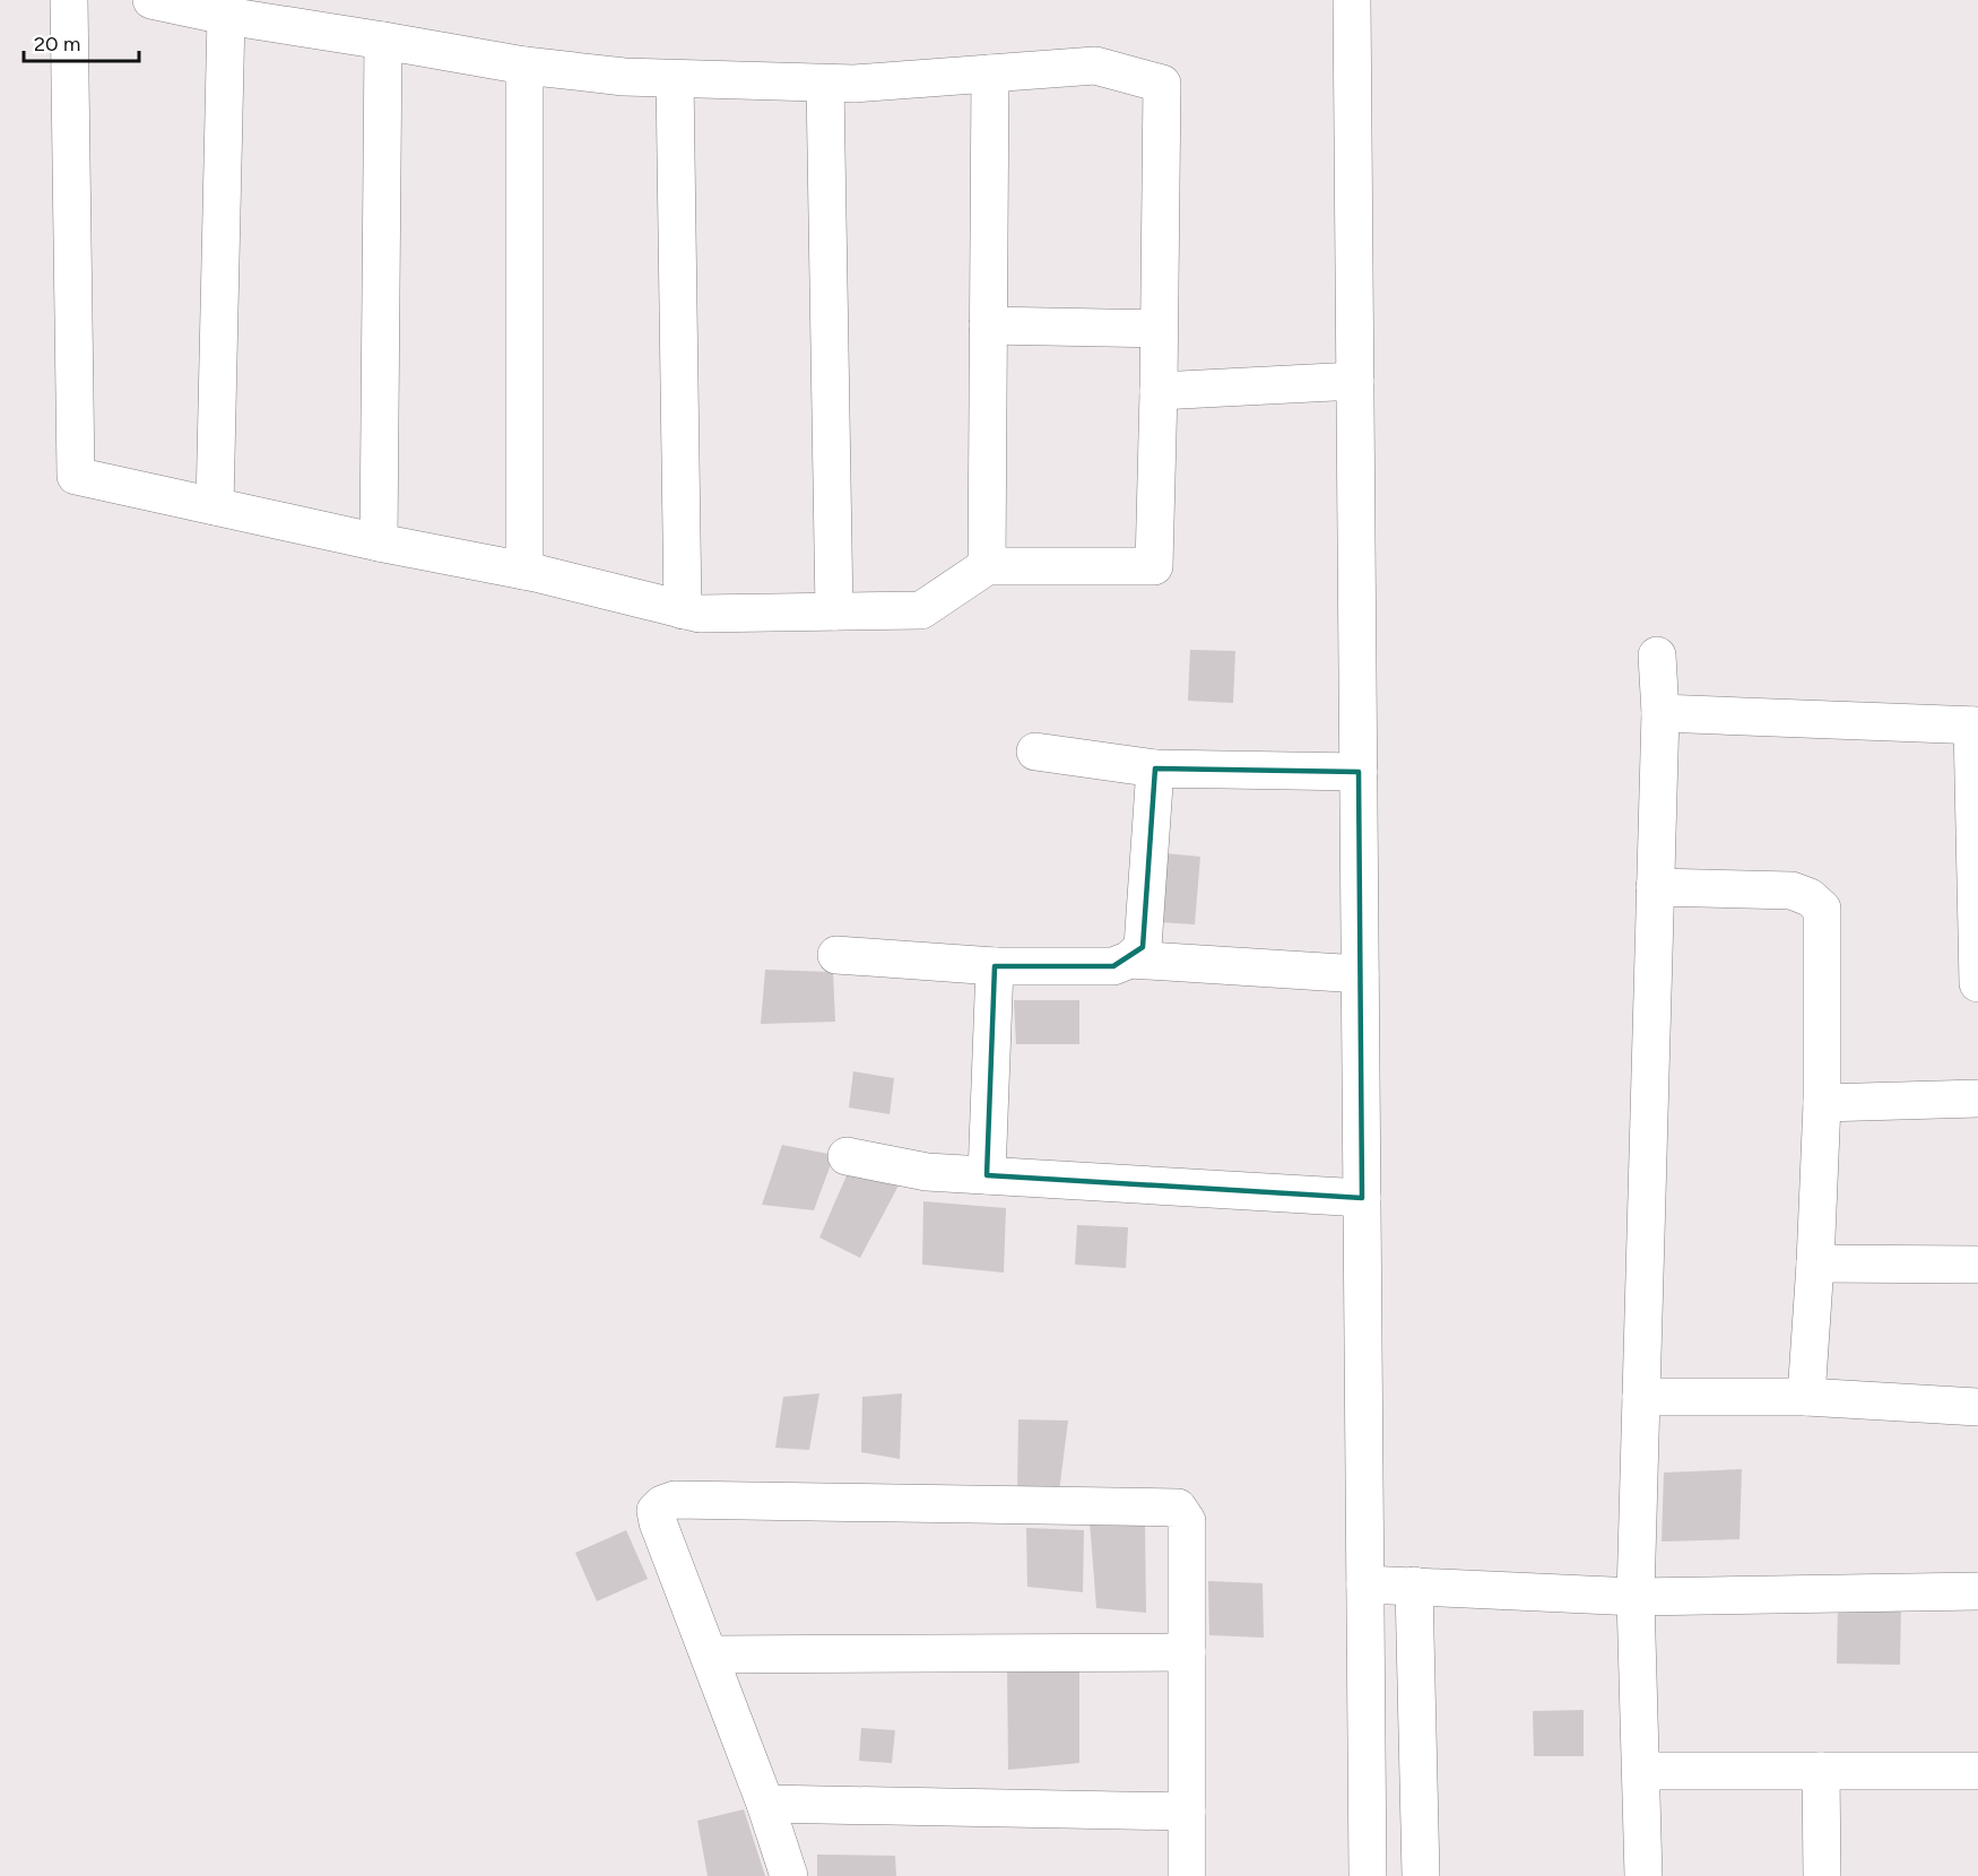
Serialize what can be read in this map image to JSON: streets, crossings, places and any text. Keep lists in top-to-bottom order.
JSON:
{
  "scale_bar": "20 m"
}
